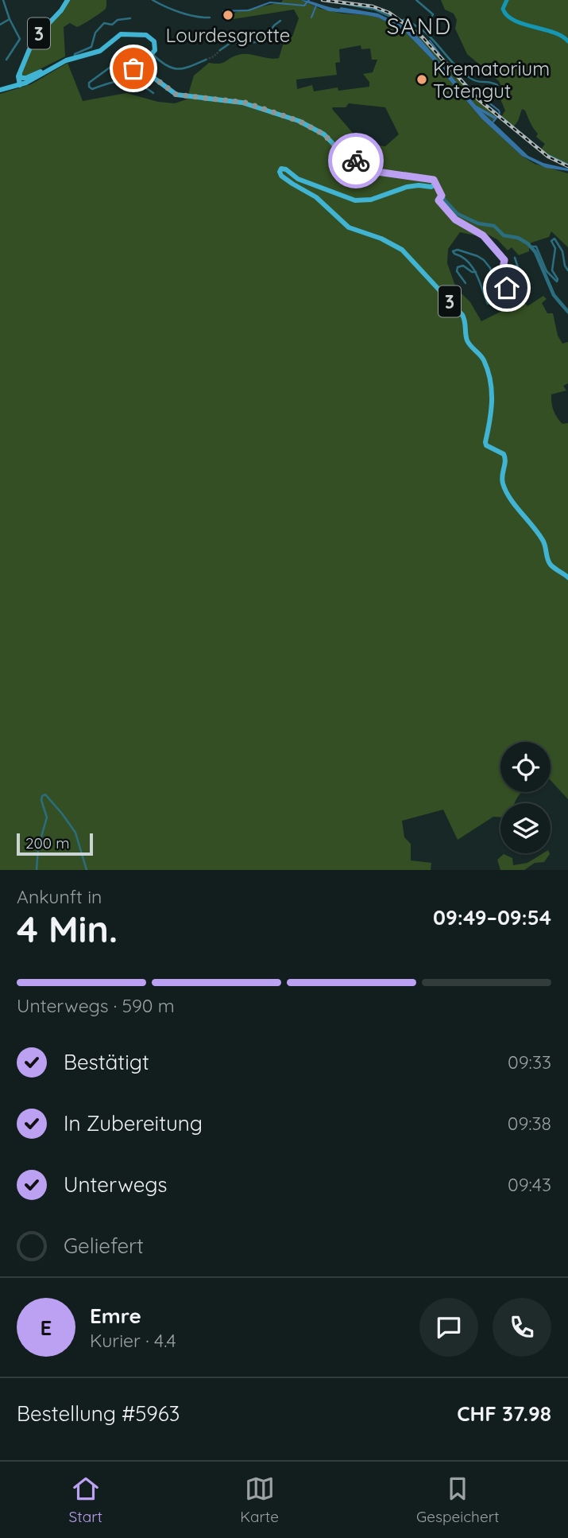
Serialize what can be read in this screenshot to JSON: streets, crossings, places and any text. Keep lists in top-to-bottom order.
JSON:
{
  "streets": {
    "main road": ["3"]
  },
  "districts": ["SAND"],
  "places": ["Lourdesgrotte", "Krematorium Totengut"],
  "scale_bar": "200 m",
  "page": {
    "scale": "200 m",
    "heading": ["4 Min.", "Ankunft in", "09:49–09:54"],
    "panel": [
      "Emre",
      "Kurier · 4.4",
      "Bestellung #5963",
      "CHF 37.98"
    ],
    "bar": "Unterwegs · 590 m",
    "list": [
      ["Bestätigt", "09:33"],
      ["In Zubereitung", "09:38"],
      ["Unterwegs", "09:43"],
      "Geliefert"
    ],
    "round": "E",
    "tabs": ["Start", "Karte", "Gespeichert"]
  }
}
